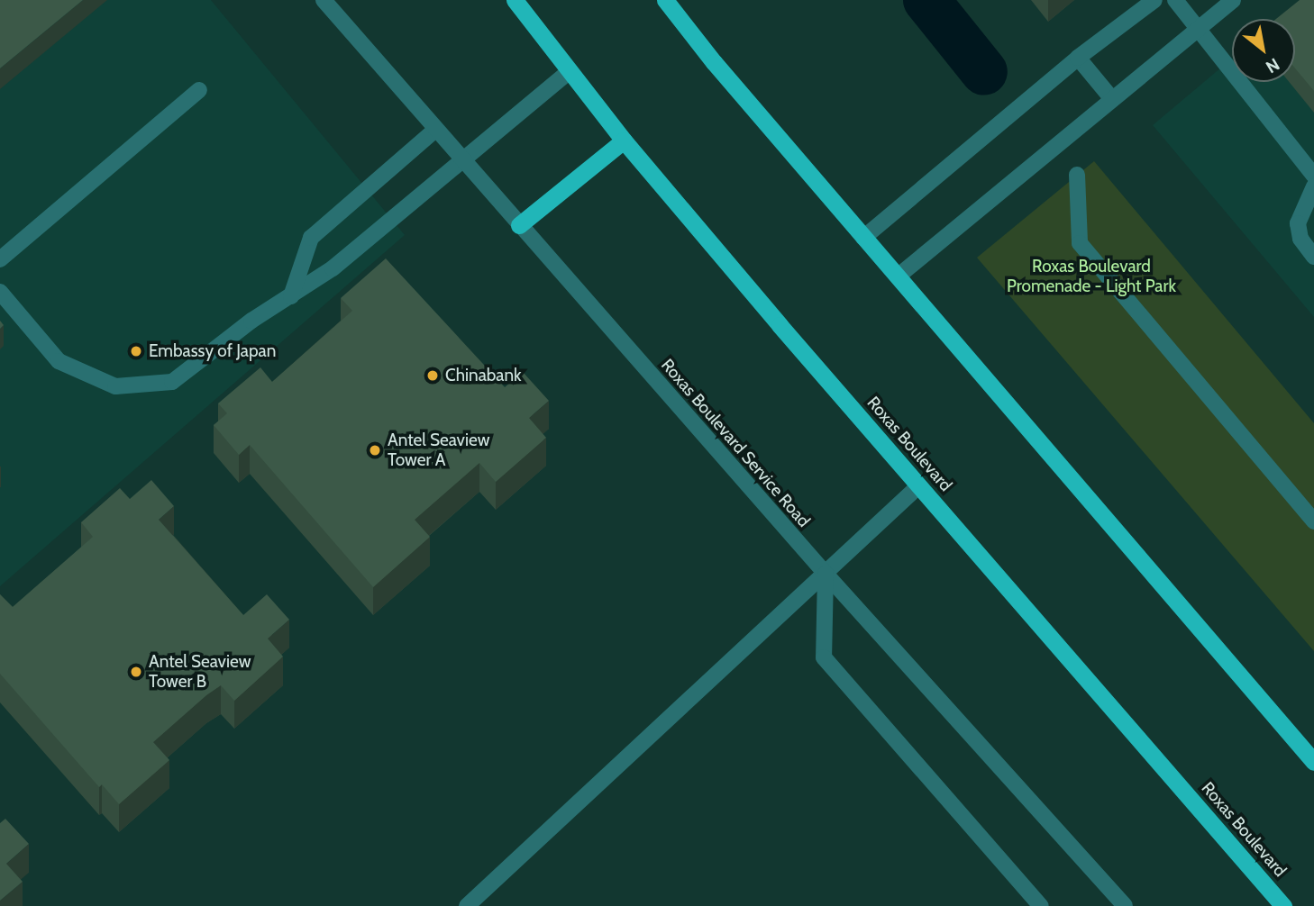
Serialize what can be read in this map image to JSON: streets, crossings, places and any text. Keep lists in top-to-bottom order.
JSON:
{
  "streets": {
    "highway": ["Roxas Boulevard"],
    "street": ["Roxas Boulevard Service Road"]
  },
  "parks": ["Roxas Boulevard Promenade - Light Park"],
  "places": [
    "Embassy of Japan",
    "Chinabank",
    "Antel Seaview Tower A",
    "Antel Seaview Tower B"
  ],
  "north": "bottom right"
}
